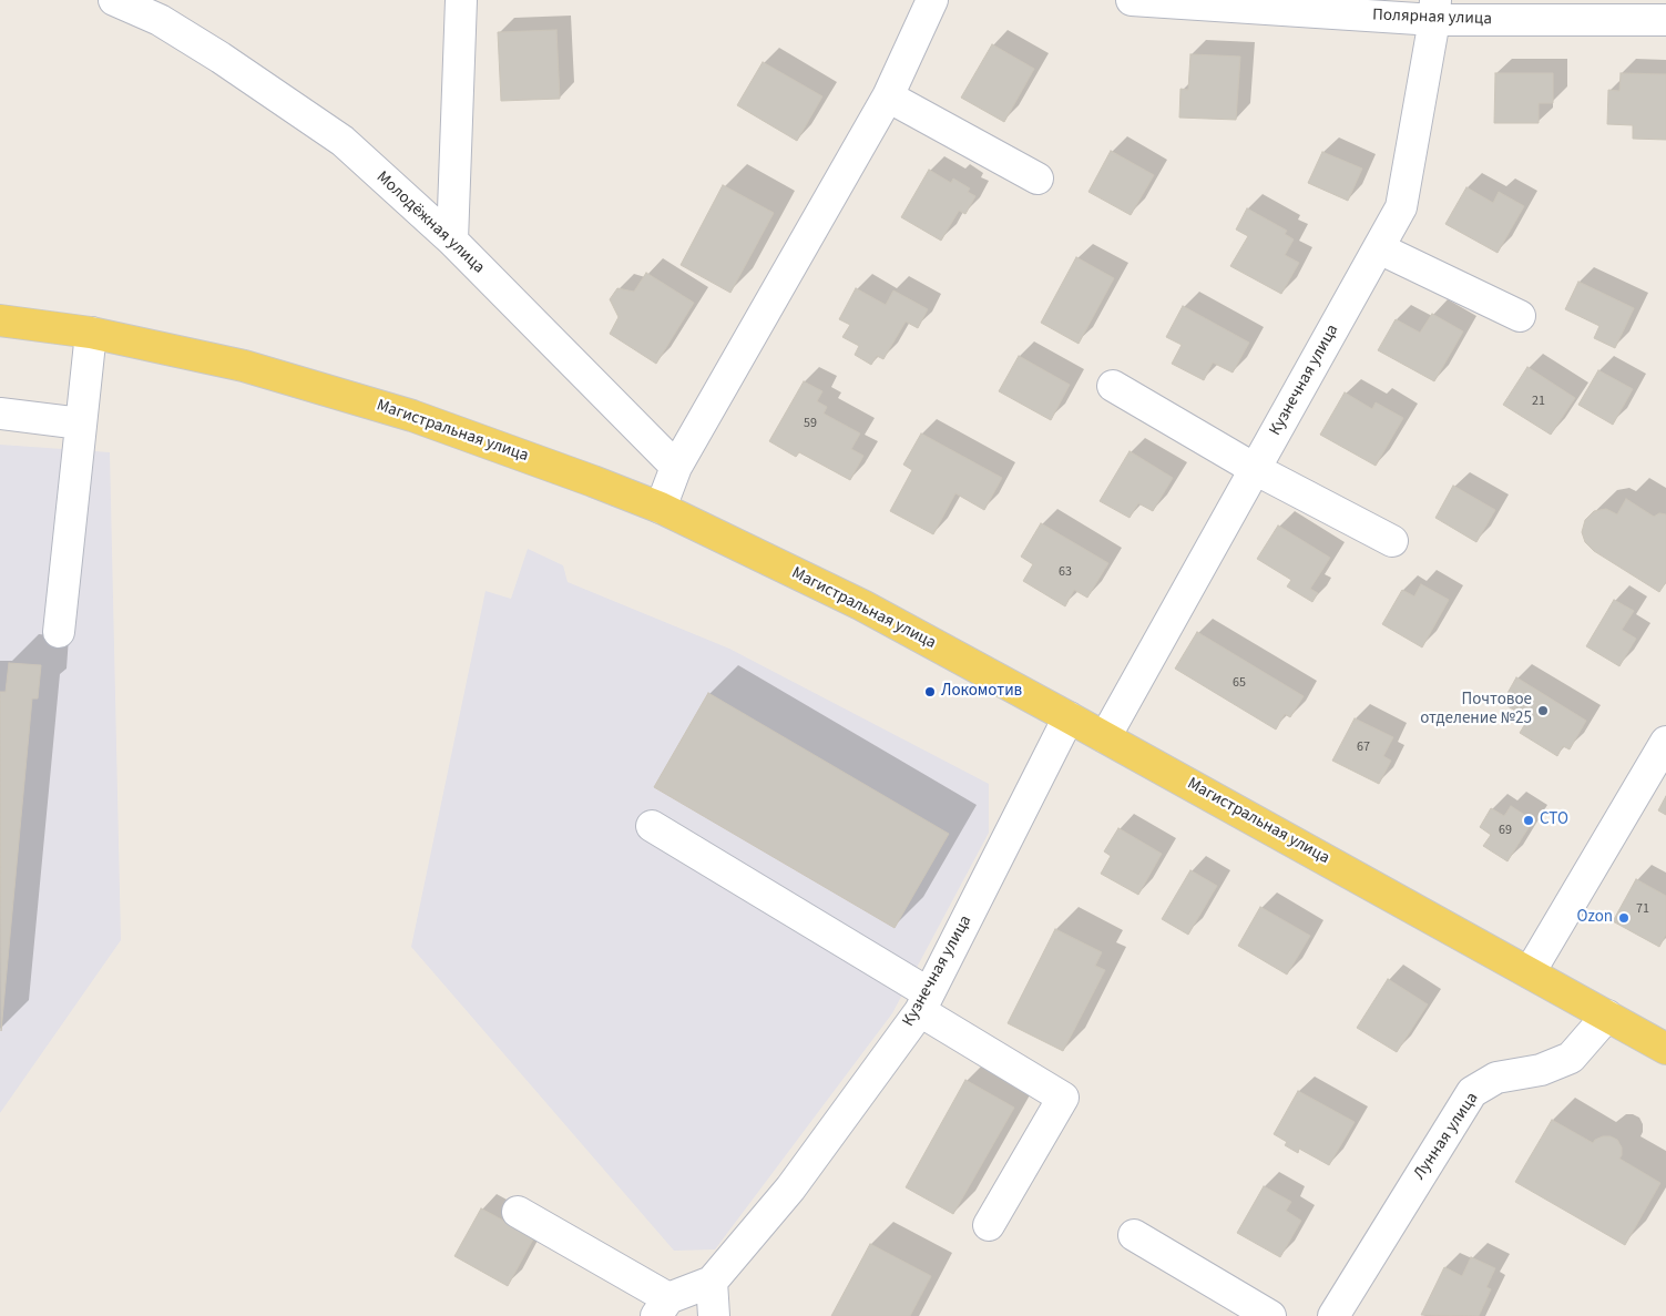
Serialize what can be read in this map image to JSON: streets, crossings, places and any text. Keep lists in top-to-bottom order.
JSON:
{
  "streets": {
    "main road": ["Магистральная улица"],
    "street": [
      "Полярная улица",
      "Молодёжная улица",
      "Кузнечная улица",
      "Лунная улица"
    ]
  },
  "crossings": [
    ["Полярная улица", "Кузнечная улица"],
    ["Кузнечная улица", "Магистральная улица"],
    ["Магистральная улица", "Лунная улица"]
  ],
  "places": [
    "Локомотив",
    "Почтовое отделение №25",
    "СТО",
    "Ozon"
  ],
  "house_numbers": [
    "21",
    "59",
    "63",
    "65",
    "67",
    "69",
    "71"
  ]
}
